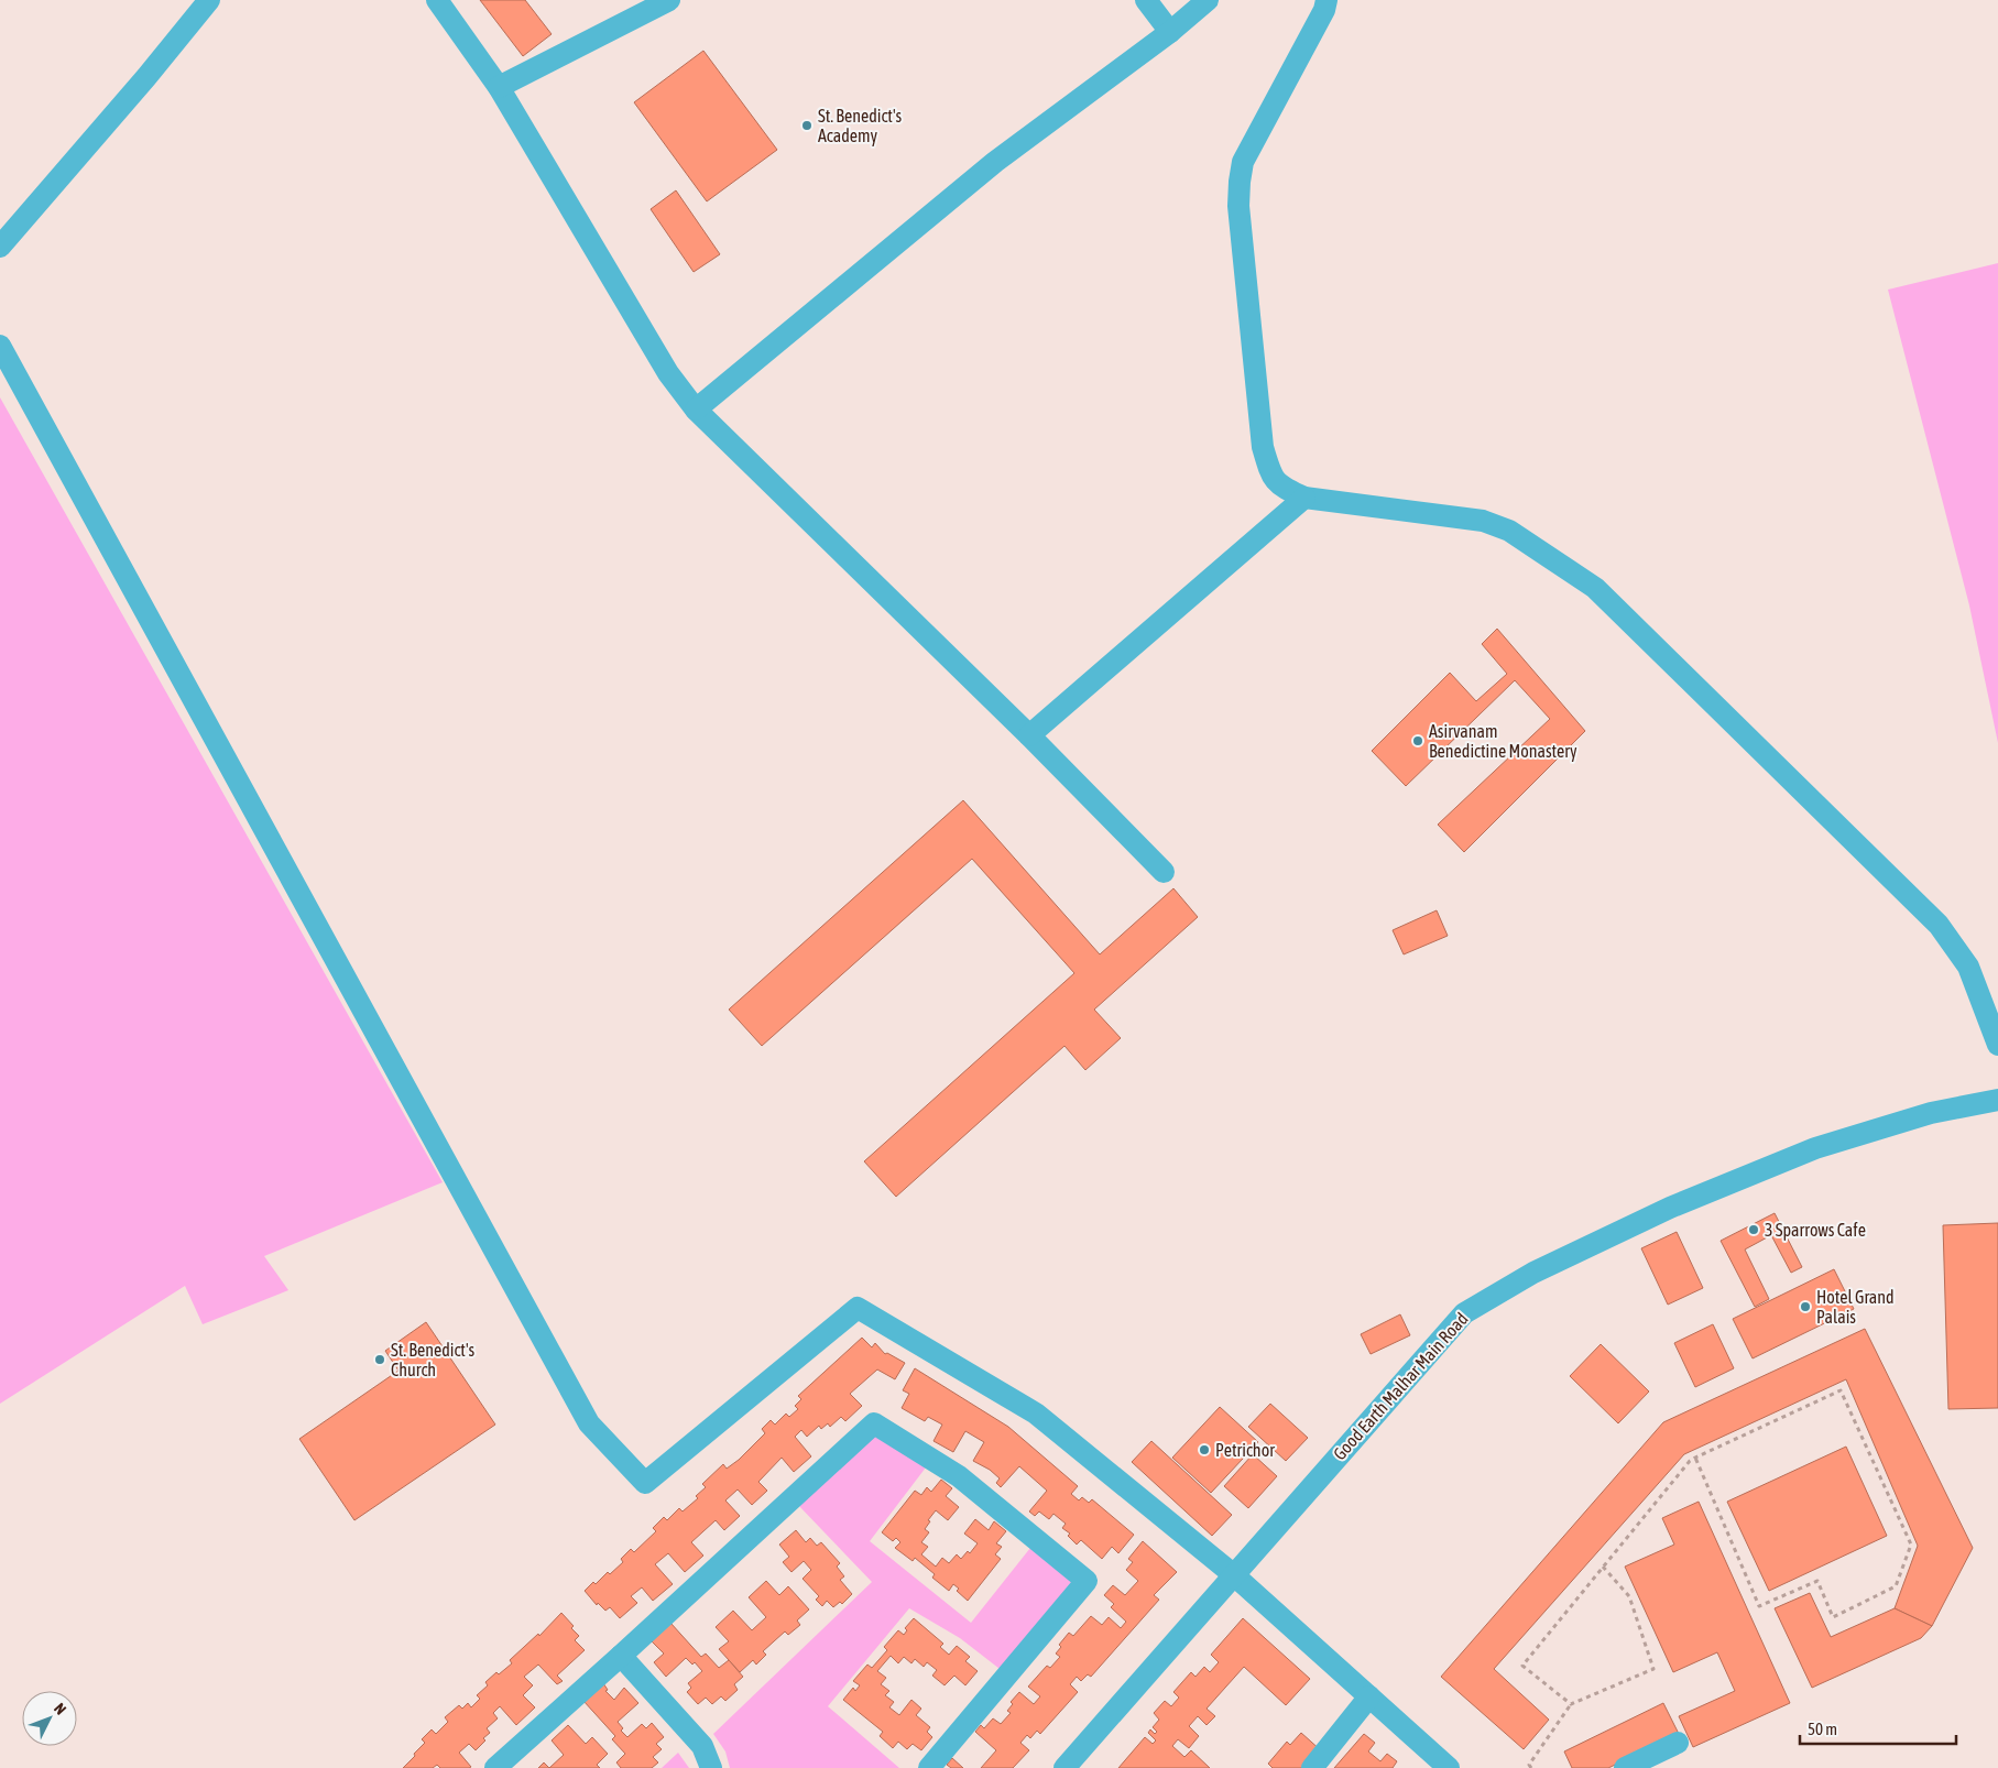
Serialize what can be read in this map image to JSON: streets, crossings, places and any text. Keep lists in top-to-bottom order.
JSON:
{
  "streets": {
    "street": ["Good Earth Malhar Main Road"]
  },
  "places": [
    "St. Benedict's Academy",
    "Asirvanam Benedictine Monastery",
    "3 Sparrows Cafe",
    "Hotel Grand Palais",
    "St. Benedict's Church",
    "Petrichor"
  ],
  "scale_bar": "50 m",
  "north": "top right"
}
